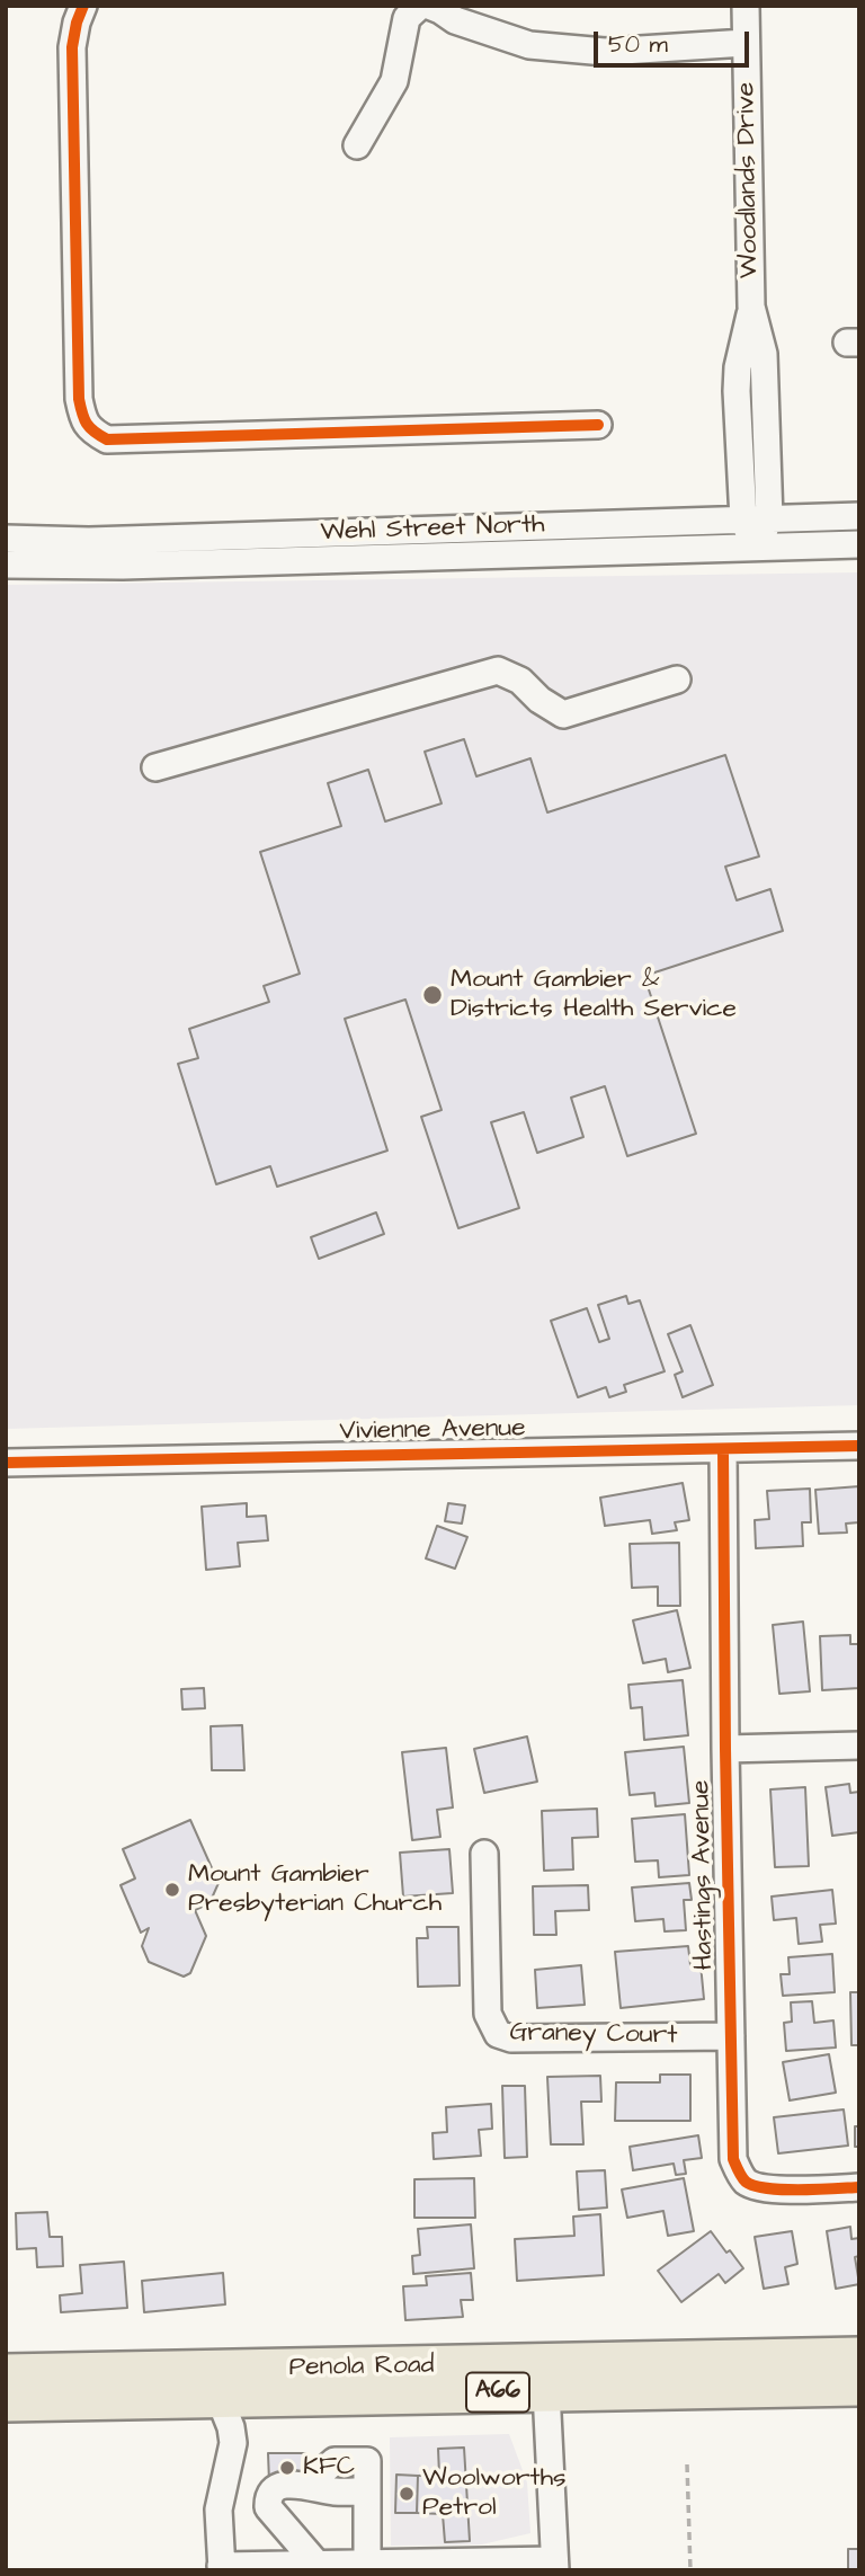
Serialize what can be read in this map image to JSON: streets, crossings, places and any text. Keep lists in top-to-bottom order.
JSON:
{
  "streets": {
    "highway": ["Penola Road", "A66"],
    "street": [
      "Woodlands Drive",
      "Wehl Street North",
      "Vivienne Avenue",
      "Hastings Avenue",
      "Graney Court"
    ]
  },
  "crossings": [
    ["Woodlands Drive", "Wehl Street North"],
    ["Vivienne Avenue", "Hastings Avenue"],
    ["Hastings Avenue", "Graney Court"]
  ],
  "places": [
    "Mount Gambier & Districts Health Service",
    "Mount Gambier Presbyterian Church",
    "KFC",
    "Woolworths Petrol"
  ],
  "scale_bar": "50 m"
}
